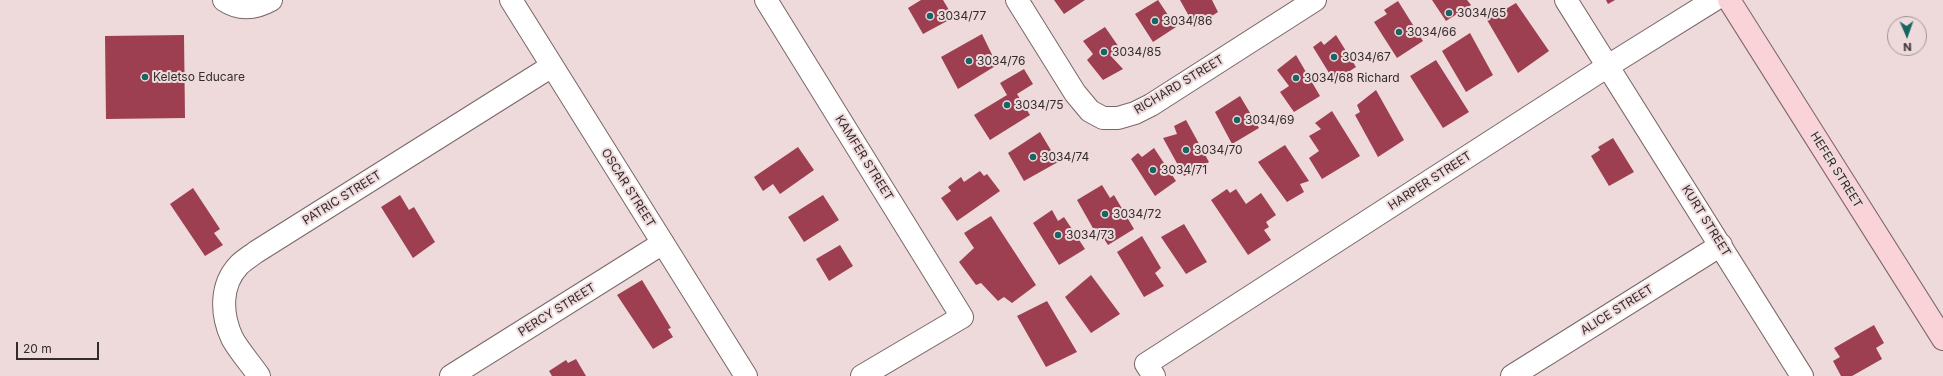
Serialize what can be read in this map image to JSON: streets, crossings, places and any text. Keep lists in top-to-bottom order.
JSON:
{
  "streets": {
    "street": [
      "RICHARD STREET",
      "KAMFER STREET",
      "HEFER STREET",
      "HARPER STREET",
      "OSCAR STREET",
      "PATRIC STREET",
      "KURT STREET",
      "PERCY STREET",
      "ALICE STREET"
    ]
  },
  "crossings": [
    ["HARPER STREET", "KURT STREET"],
    ["OSCAR STREET", "PATRIC STREET"],
    ["OSCAR STREET", "PERCY STREET"],
    ["KURT STREET", "ALICE STREET"]
  ],
  "places": [
    "3034/65",
    "3034/77",
    "3034/86",
    "3034/66",
    "3034/85",
    "3034/67",
    "3034/76",
    "Keletso Educare",
    "3034/68 Richard",
    "3034/75",
    "3034/69",
    "3034/70",
    "3034/74",
    "3034/71",
    "3034/72",
    "3034/73"
  ],
  "scale_bar": "20 m",
  "north": "bottom"
}
